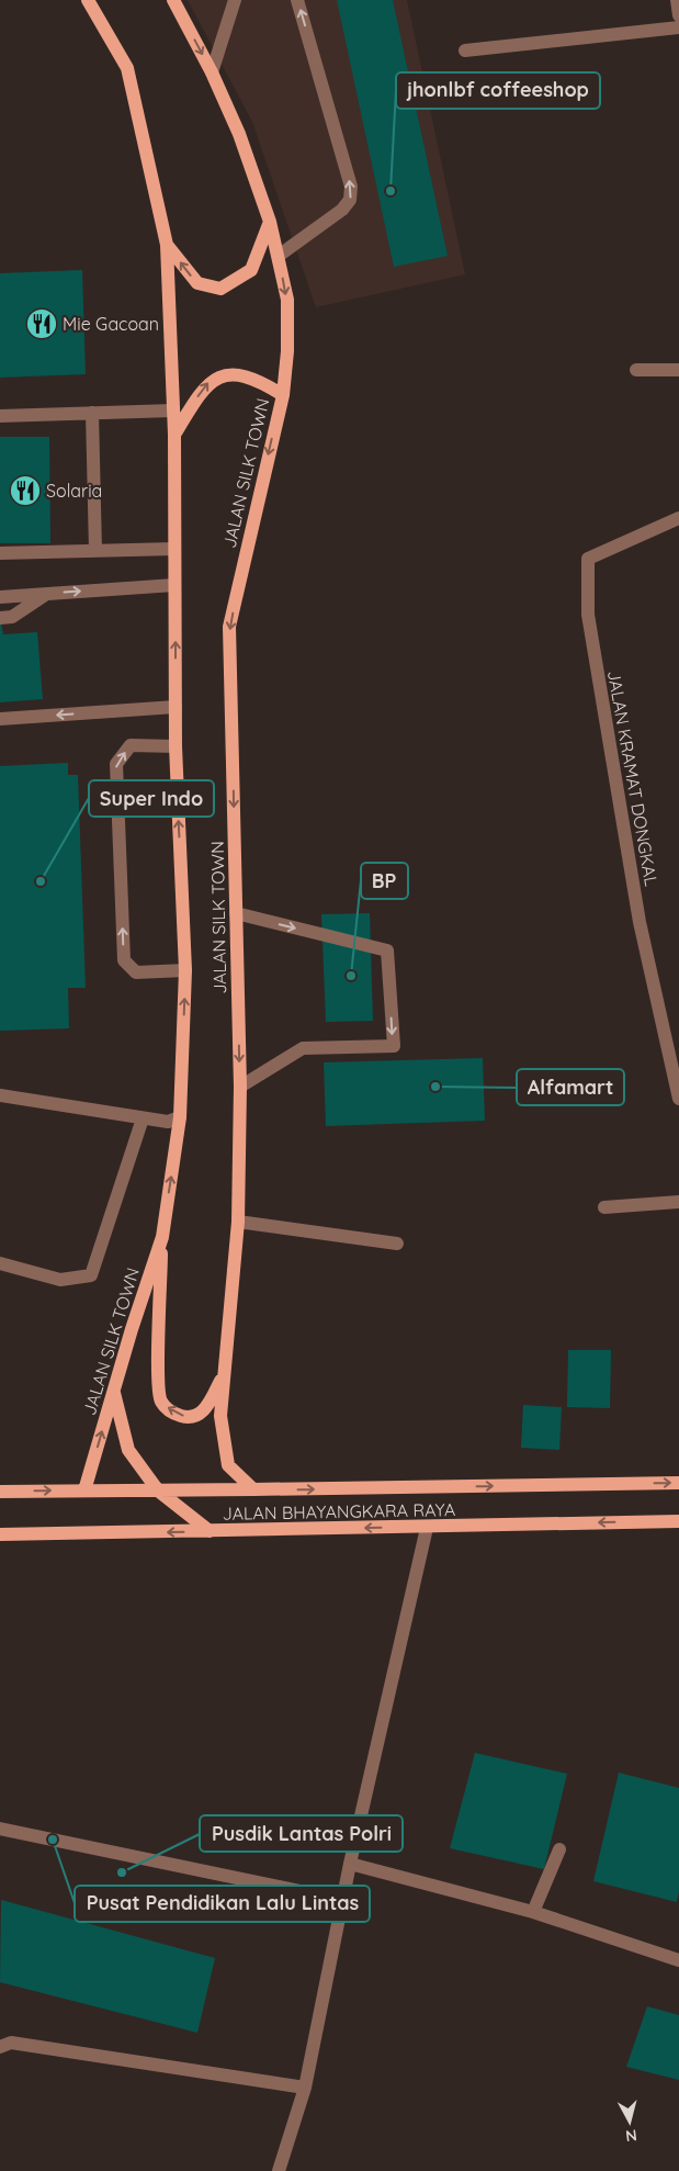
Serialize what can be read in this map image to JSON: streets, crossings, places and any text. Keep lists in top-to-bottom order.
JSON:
{
  "streets": {
    "main road": ["JALAN SILK TOWN", "JALAN BHAYANGKARA RAYA"],
    "street": ["JALAN KRAMAT DONGKAL"]
  },
  "crossings": [
    ["JALAN SILK TOWN", "JALAN BHAYANGKARA RAYA"]
  ],
  "places": {
    "other": [
      "jhonlbf coffeeshop",
      "Super Indo",
      "BP",
      "Alfamart",
      "Pusat Pendidikan Lalu Lintas",
      "Pusdik Lantas Polri"
    ],
    "restaurant": ["Mie Gacoan", "Solaria"]
  },
  "north": "bottom"
}
